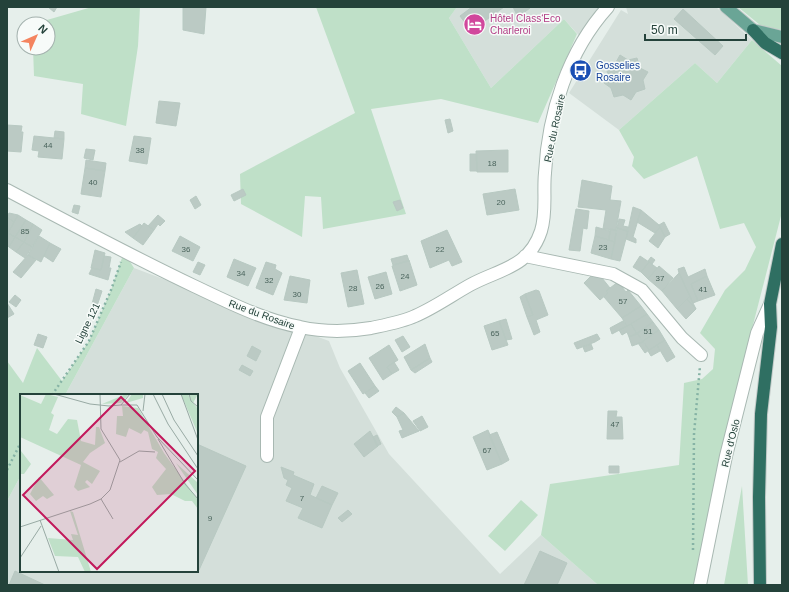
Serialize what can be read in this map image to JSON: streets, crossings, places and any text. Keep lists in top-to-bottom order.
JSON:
{
  "streets": {
    "street": ["Rue du Rosaire", "Rue d'Oslo"],
    "path": ["Ligne 121"]
  },
  "crossings": [
    ["Rue du Rosaire", "Ligne 121"]
  ],
  "places": {
    "hotel": ["Hôtel Class‘Eco Charleroi"],
    "bus stop": ["Gosselies Rosaire"]
  },
  "house_numbers": [
    "44",
    "38",
    "18",
    "40",
    "20",
    "85",
    "23",
    "36",
    "22",
    "34",
    "24",
    "37",
    "32",
    "26",
    "28",
    "41",
    "30",
    "57",
    "51",
    "65",
    "47",
    "67",
    "7",
    "9"
  ],
  "scale_bar": "50 m",
  "north": "top right"
}
